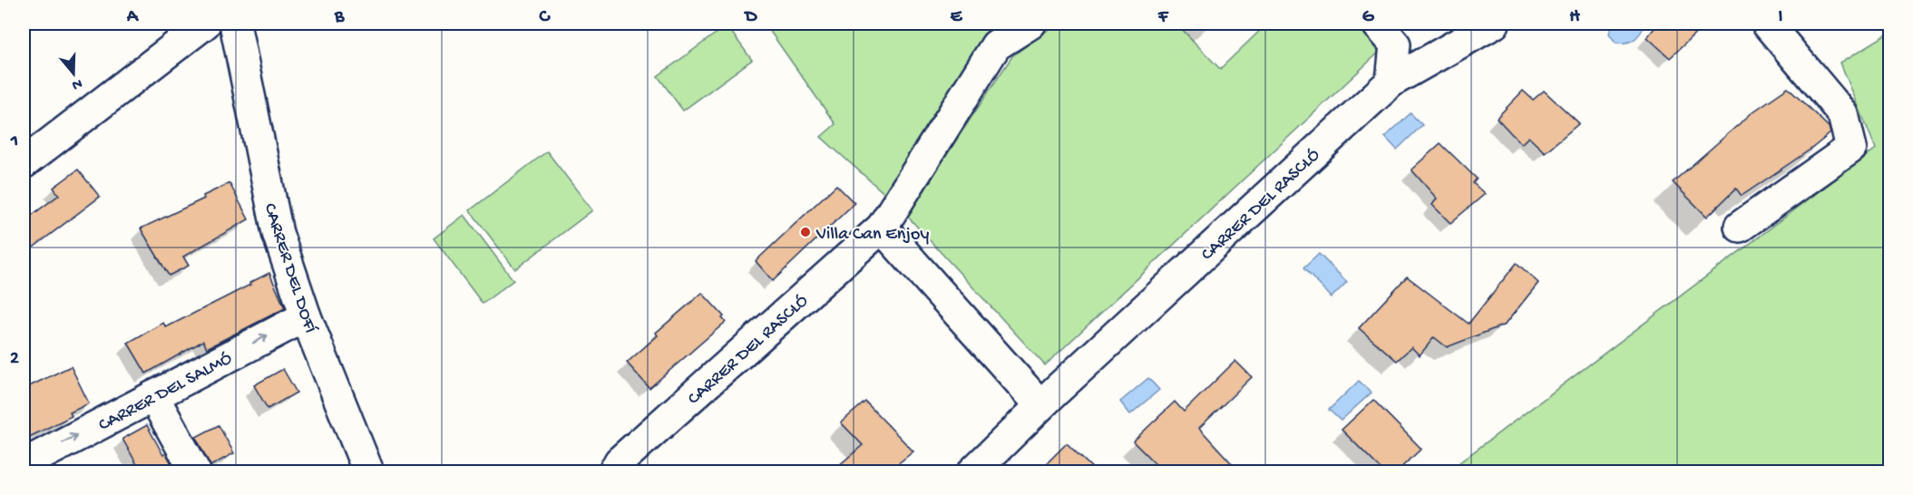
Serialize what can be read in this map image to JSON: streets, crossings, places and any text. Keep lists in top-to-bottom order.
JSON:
{
  "streets": {
    "street": ["CARRER DEL RASCLÓ", "CARRER DEL DOFÍ", "CARRER DEL SALMÓ"]
  },
  "crossings": [
    ["CARRER DEL DOFÍ", "CARRER DEL SALMÓ"]
  ],
  "one_way": ["CARRER DEL SALMÓ"],
  "places": ["Villa Can Enjoy"],
  "north": "bottom",
  "grid": {
    "columns": [
      "A",
      "B",
      "C",
      "D",
      "E",
      "F",
      "G",
      "H",
      "I"
    ],
    "rows": ["1", "2"]
  }
}
